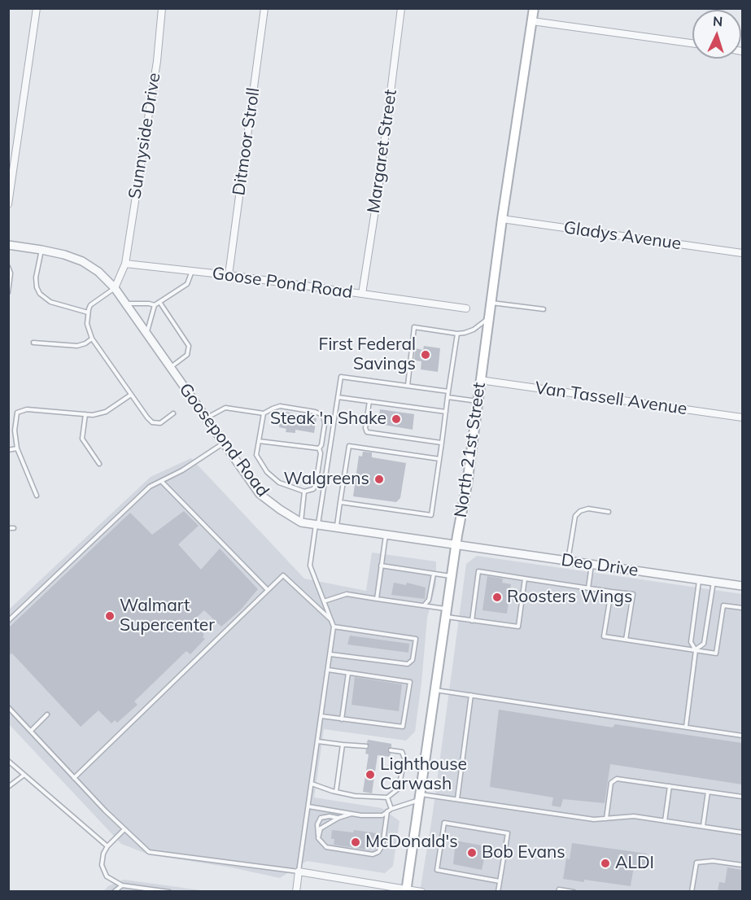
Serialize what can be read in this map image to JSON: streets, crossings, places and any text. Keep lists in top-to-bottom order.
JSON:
{
  "streets": {
    "main road": ["North 21st Street"],
    "street": [
      "Sunnyside Drive",
      "Ditmoor Stroll",
      "Margaret Street",
      "Gladys Avenue",
      "Goose Pond Road",
      "Van Tassell Avenue",
      "Goosepond Road",
      "Deo Drive"
    ]
  },
  "crossings": [
    ["Sunnyside Drive", "Goose Pond Road"],
    ["Ditmoor Stroll", "Goose Pond Road"],
    ["Margaret Street", "Goose Pond Road"],
    ["Gladys Avenue", "North 21st Street"],
    ["Van Tassell Avenue", "North 21st Street"],
    ["Goosepond Road", "North 21st Street"],
    ["Goosepond Road", "Deo Drive"],
    ["North 21st Street", "Deo Drive"]
  ],
  "places": [
    "First Federal Savings",
    "Steak 'n Shake",
    "Walgreens",
    "Roosters Wings",
    "Walmart Supercenter",
    "Lighthouse Carwash",
    "McDonald's",
    "Bob Evans",
    "ALDI"
  ],
  "north": "top"
}
